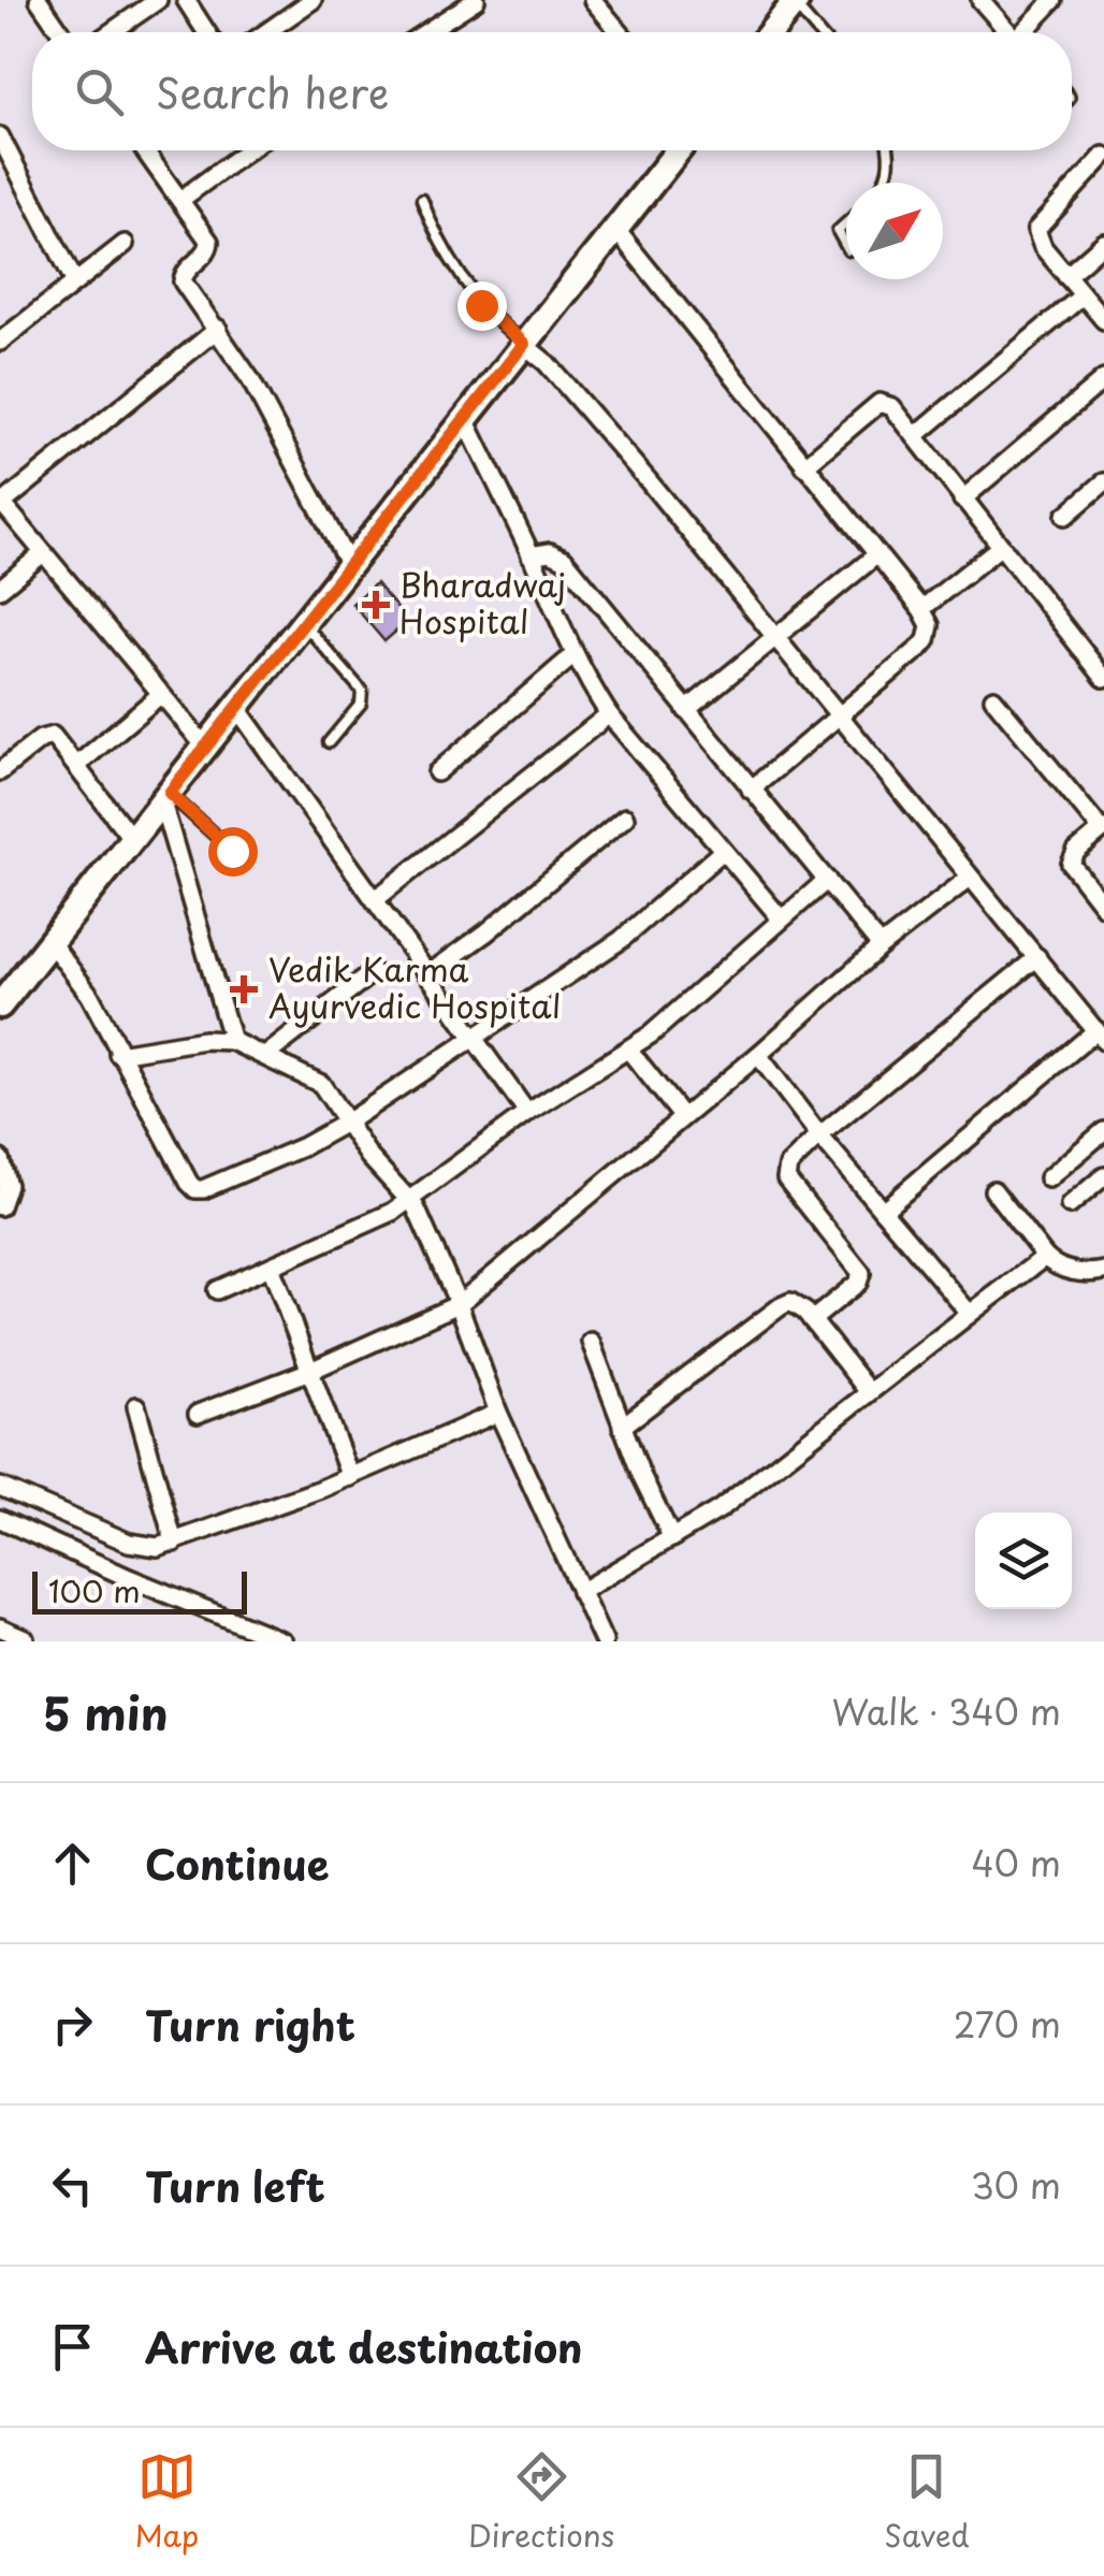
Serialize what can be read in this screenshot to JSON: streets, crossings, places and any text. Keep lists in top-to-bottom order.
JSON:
{
  "places": {
    "health": ["Bharadwaj Hospital", "Vedik Karma Ayurvedic Hospital"]
  },
  "scale_bar": "100 m",
  "north": "top right",
  "page": {
    "search": "Search here",
    "scale": "100 m",
    "heading": ["5 min", "Walk · 340 m"],
    "list": [
      ["Continue", "40 m"],
      ["Turn right", "270 m"],
      ["Turn left", "30 m"],
      "Arrive at destination"
    ],
    "nav": ["Map", "Directions", "Saved"]
  }
}
